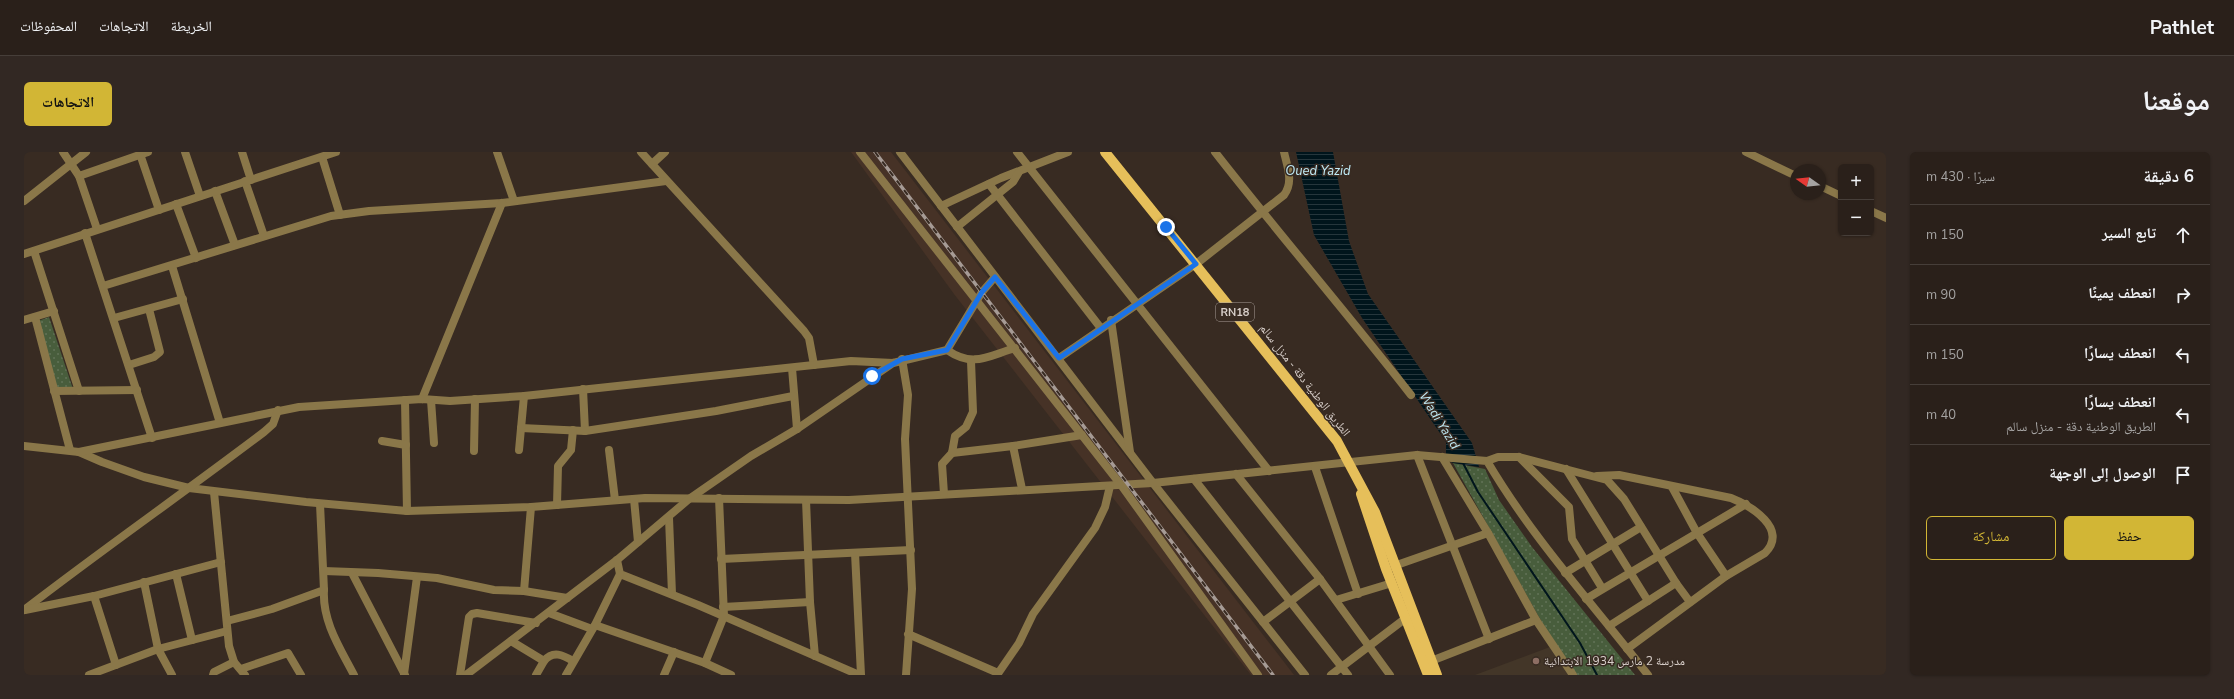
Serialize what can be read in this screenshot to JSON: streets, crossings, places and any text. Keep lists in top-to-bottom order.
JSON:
{
  "streets": {
    "main road": ["RN18", "الطريق الوطنية دقة - منزل سالم"]
  },
  "water": ["Oued Yazid", "Wadi Yazid"],
  "places": ["مدرسة 2 مارس 1934 الابتدائية"],
  "north": "left",
  "page": {
    "header": "Pathlet",
    "nav": ["الخريطة", "الاتجاهات", "المحفوظات"],
    "title": "موقعنا",
    "buttons": [
      "الاتجاهات",
      ["حفظ", "مشاركة"]
    ],
    "heading": ["6 دقيقة", "سيرًا · 430 m"],
    "map_buttons": ["+", "−"],
    "list": [
      ["تابع السير", "150 m"],
      ["انعطف يمينًا", "90 m"],
      ["انعطف يسارًا", "150 m"],
      ["انعطف يسارًا", "الطريق الوطنية دقة - منزل سالم", "40 m"],
      "الوصول إلى الوجهة"
    ]
  }
}
